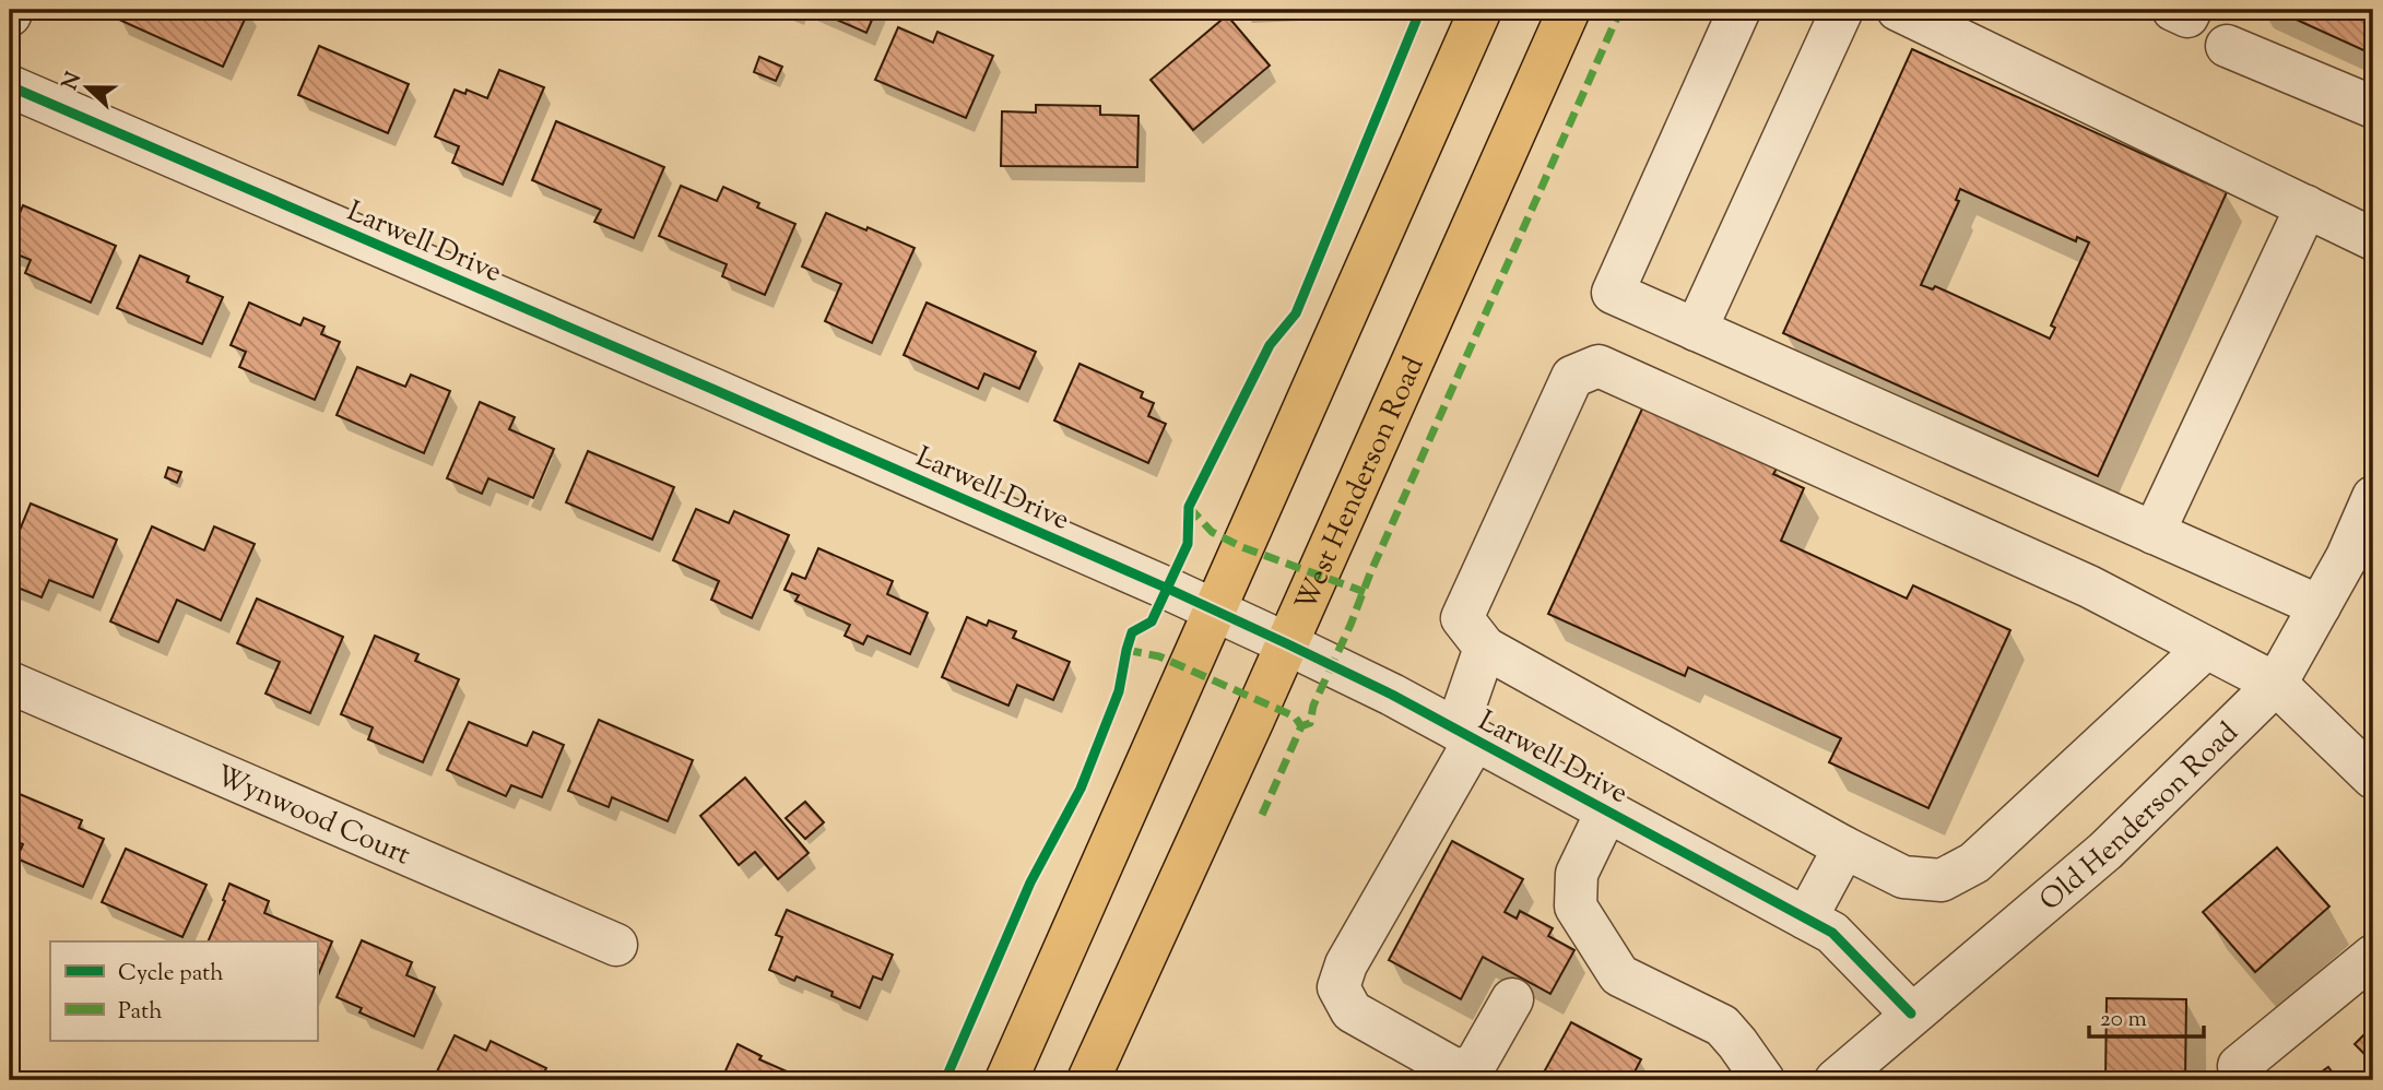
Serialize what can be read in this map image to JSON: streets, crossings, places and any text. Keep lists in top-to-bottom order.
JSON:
{
  "streets": {
    "main road": ["West Henderson Road"],
    "street": ["Larwell Drive", "Wynwood Court", "Old Henderson Road"]
  },
  "crossings": [
    ["Larwell Drive", "West Henderson Road"],
    ["Larwell Drive", "Old Henderson Road"]
  ],
  "legend": ["Cycle path", "Path"],
  "scale_bar": "20 m",
  "north": "left"
}
